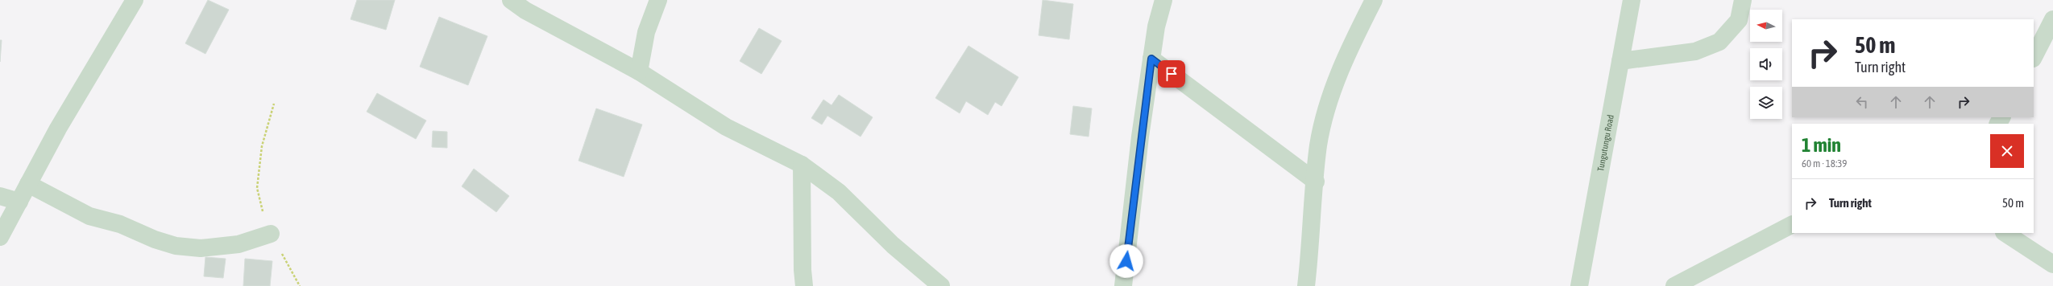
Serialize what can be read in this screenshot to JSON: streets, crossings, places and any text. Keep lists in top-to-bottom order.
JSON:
{
  "streets": {
    "street": ["Tungutungu Road"]
  },
  "north": "left",
  "page": {
    "turn": ["50 m", "Turn right"],
    "heading": ["1 min", "60 m · 18:39"],
    "list": [
      {
        "name": "Turn right",
        "value": "50 m"
      }
    ]
  }
}
